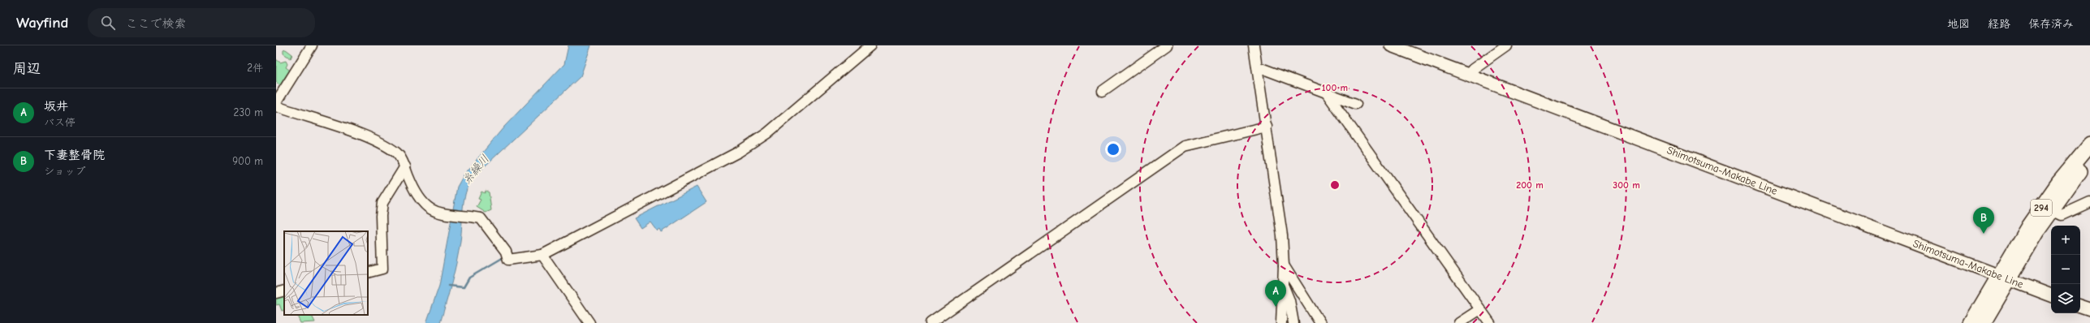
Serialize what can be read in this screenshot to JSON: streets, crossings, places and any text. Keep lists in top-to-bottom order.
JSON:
{
  "streets": {
    "highway": ["294"],
    "main road": ["Shimotsuma-Makabe Line"]
  },
  "crossings": [
    ["Shimotsuma-Makabe Line", "294"]
  ],
  "water": ["糸繰川"],
  "page": {
    "header": "Wayfind",
    "search": "ここで検索",
    "nav": ["地図", "経路", "保存済み"],
    "heading": ["周辺", "2件"],
    "list": [
      {
        "mark": "A",
        "name": "坂井",
        "note": "バス停",
        "value": "230 m"
      },
      {
        "mark": "B",
        "name": "下妻整骨院",
        "note": "ショップ",
        "value": "900 m"
      }
    ],
    "pins": ["B", "A"],
    "map_buttons": ["+", "−"]
  },
  "rings": ["100 m", "200 m", "300 m"]
}
